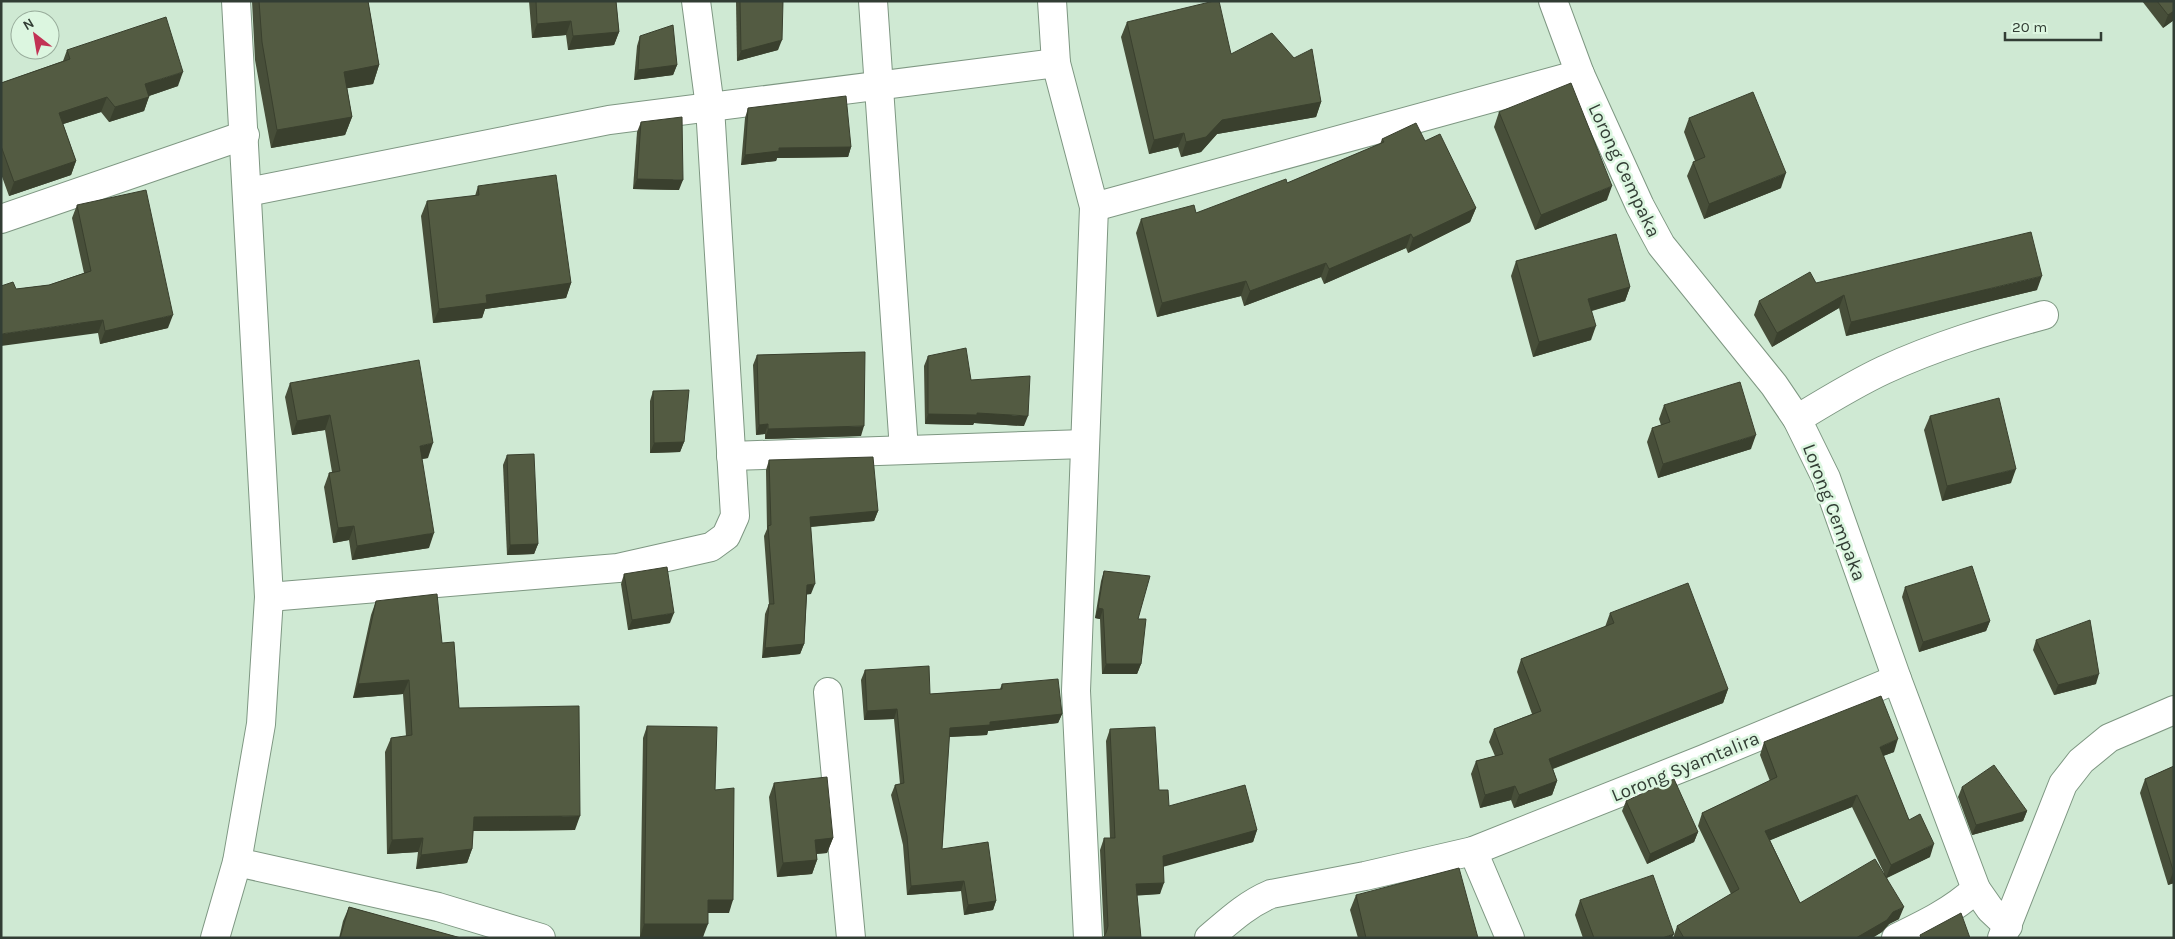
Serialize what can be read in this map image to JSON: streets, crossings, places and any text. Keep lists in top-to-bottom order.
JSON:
{
  "streets": {
    "street": ["Lorong Cempaka", "Lorong Syamtalira"]
  },
  "crossings": [
    ["Lorong Cempaka", "Lorong Syamtalira"]
  ],
  "scale_bar": "20 m",
  "north": "top left"
}
